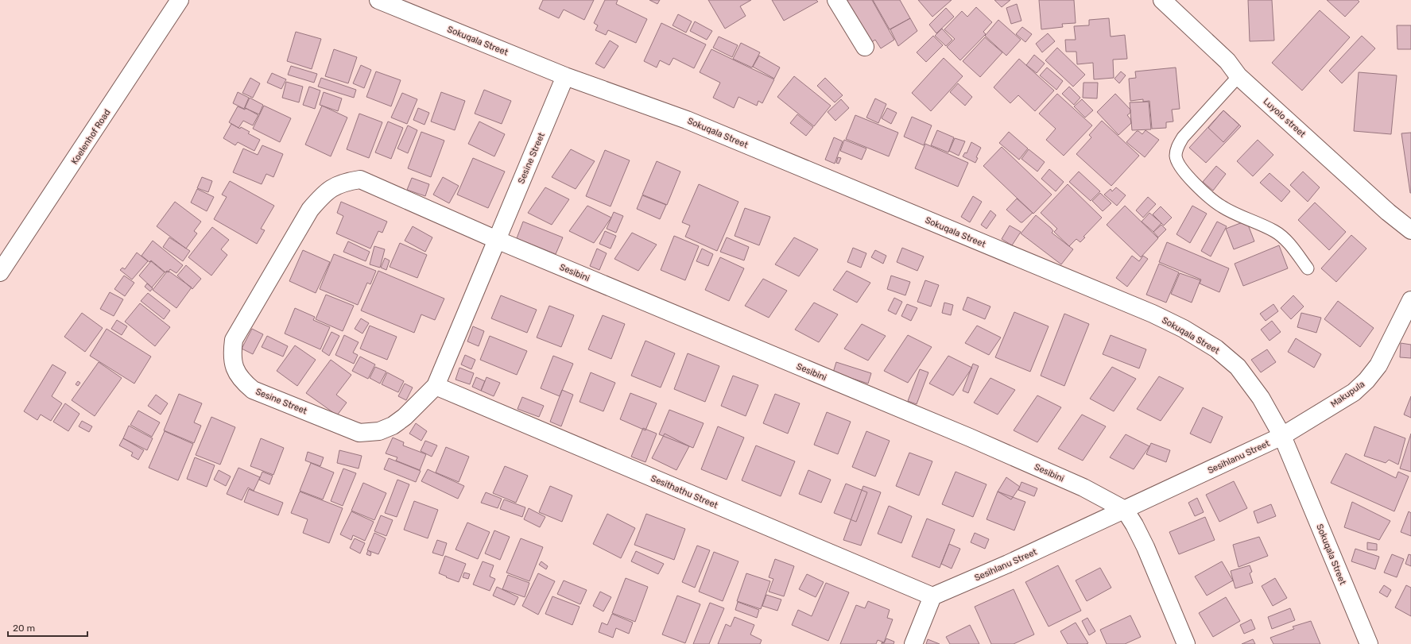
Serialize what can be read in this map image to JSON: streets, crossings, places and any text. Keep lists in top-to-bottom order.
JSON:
{
  "streets": {
    "street": [
      "Sokuqala Street",
      "Luyolo street",
      "Koelenhof Road",
      "Sesine Street",
      "Sesibini",
      "Makupula",
      "Sesihlanu Street",
      "Sesithathu Street"
    ]
  },
  "crossings": [
    ["Sokuqala Street", "Sesine Street"],
    ["Sokuqala Street", "Makupula"],
    ["Sokuqala Street", "Sesihlanu Street"],
    ["Sesine Street", "Sesibini"],
    ["Sesine Street", "Sesithathu Street"],
    ["Sesibini", "Sesihlanu Street"],
    ["Makupula", "Sesihlanu Street"],
    ["Sesihlanu Street", "Sesithathu Street"]
  ],
  "scale_bar": "20 m"
}
